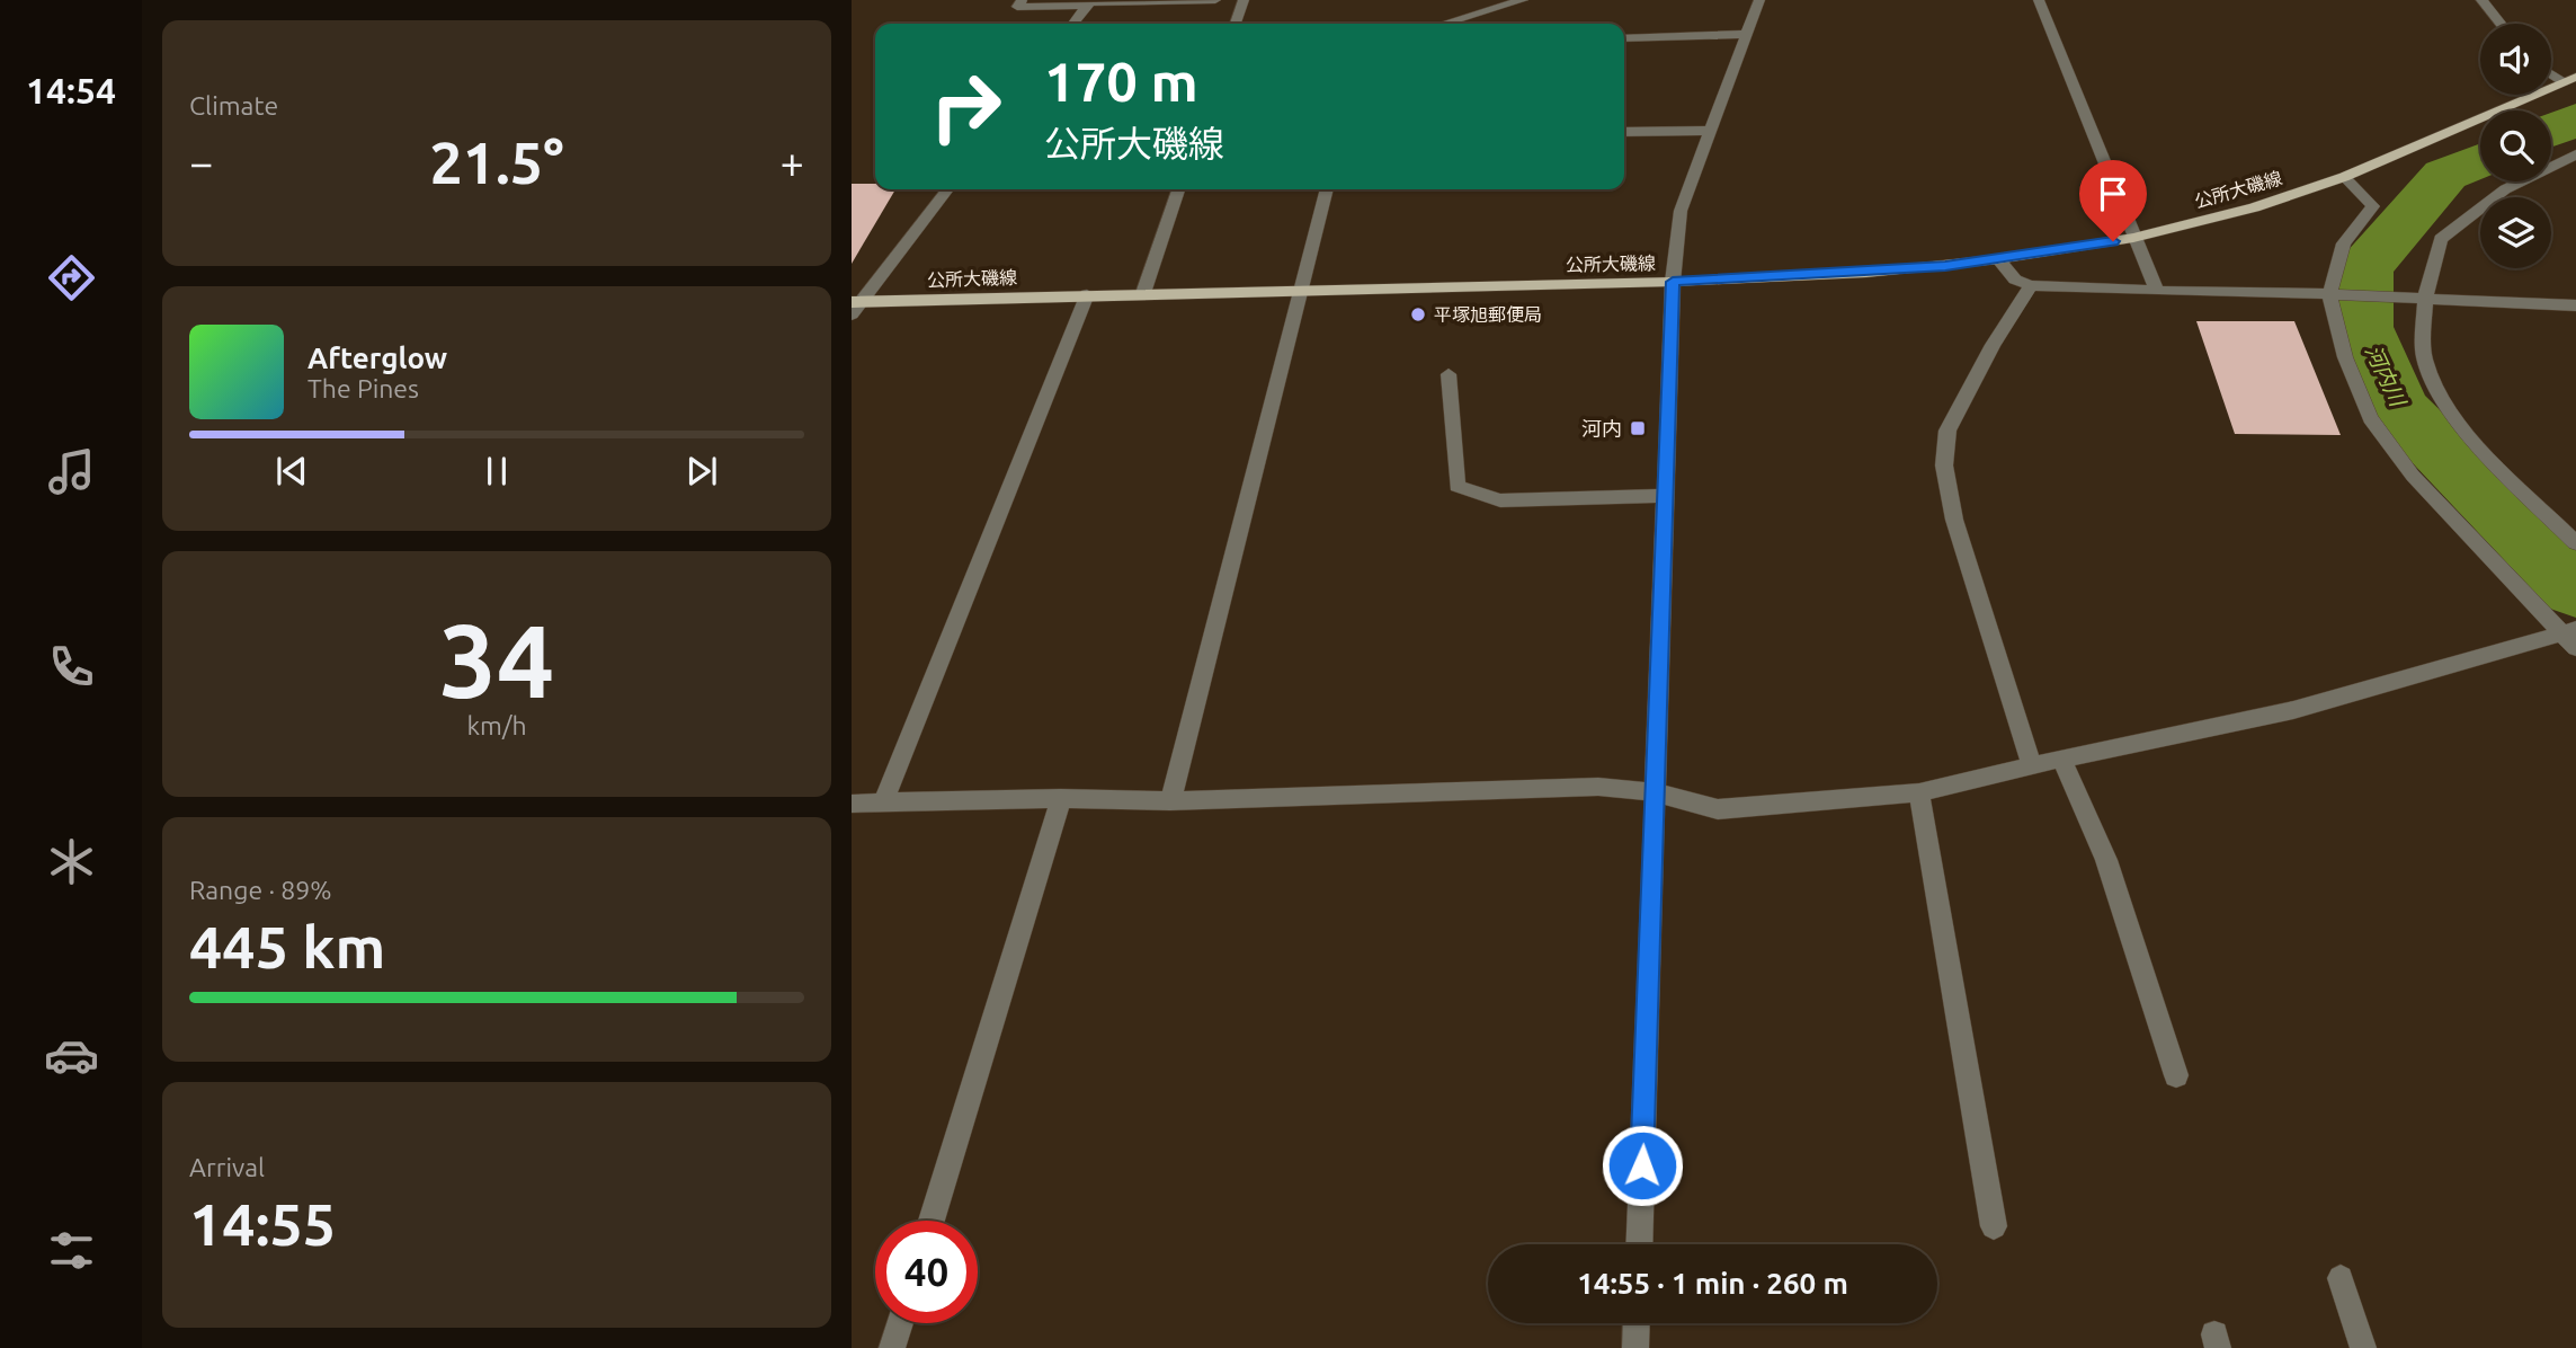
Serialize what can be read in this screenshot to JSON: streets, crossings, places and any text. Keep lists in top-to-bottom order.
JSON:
{
  "streets": {
    "main road": ["公所大磯線"]
  },
  "water": ["河内川"],
  "places": {
    "other": ["平塚旭郵便局"],
    "transit": ["河内"]
  },
  "page": {
    "tabs": "14:54",
    "tile": [
      "Climate",
      ["34", "km/h"],
      ["Range · 89%", "445 km"],
      ["Arrival", "14:55"]
    ],
    "turn": ["170 m", "公所大磯線"],
    "heat": ["−", "21.5°", "+"],
    "song": ["Afterglow", "The Pines"],
    "limit": "40",
    "trip": "14:55 · 1 min · 260 m"
  }
}
